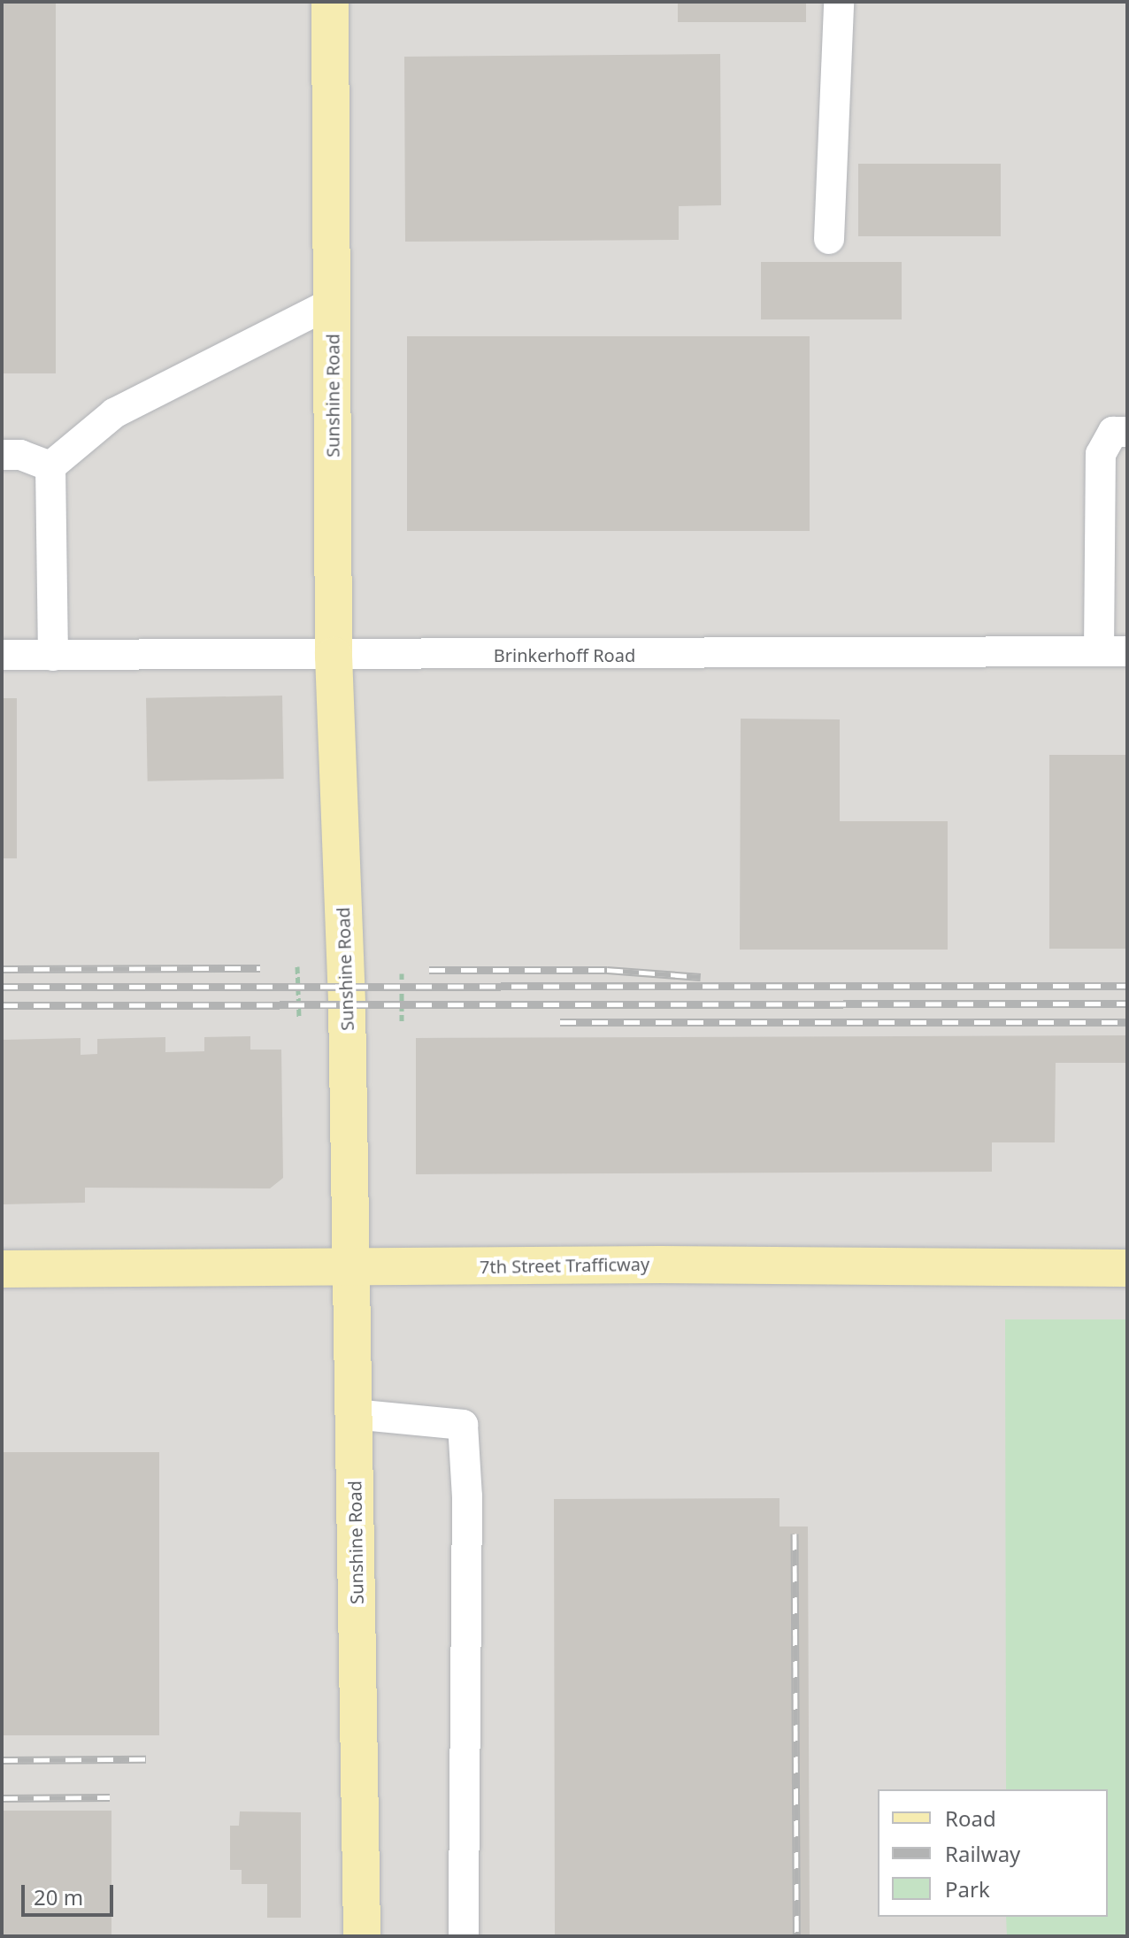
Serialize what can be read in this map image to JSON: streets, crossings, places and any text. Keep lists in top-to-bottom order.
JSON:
{
  "streets": {
    "main road": ["Sunshine Road", "7th Street Trafficway"],
    "street": ["Brinkerhoff Road"]
  },
  "crossings": [
    ["Sunshine Road", "Brinkerhoff Road"],
    ["Sunshine Road", "7th Street Trafficway"]
  ],
  "legend": ["Road", "Railway", "Park"],
  "scale_bar": "20 m"
}
